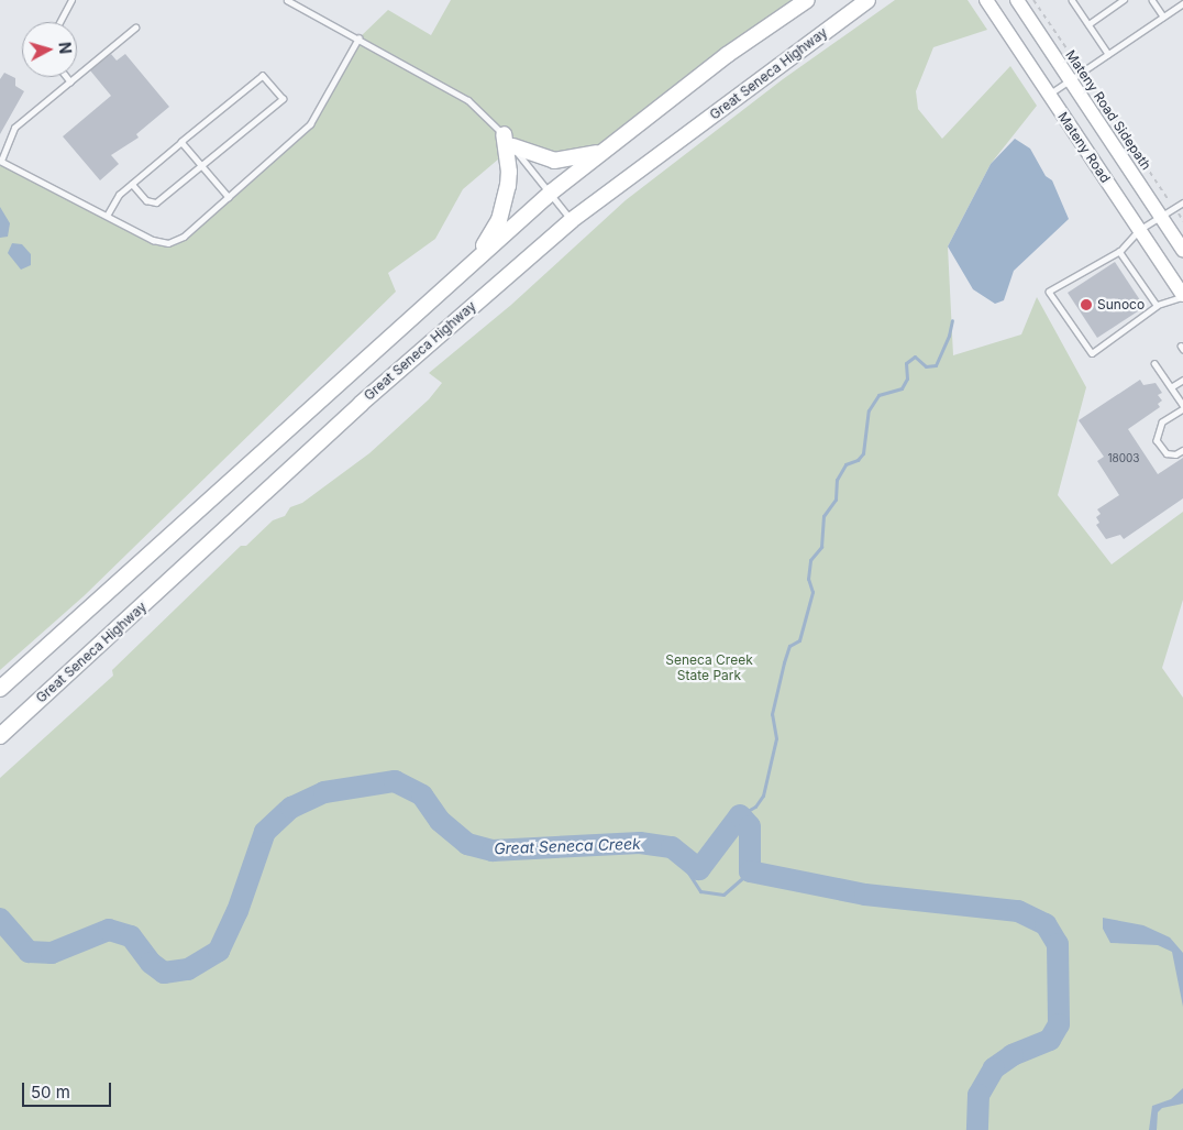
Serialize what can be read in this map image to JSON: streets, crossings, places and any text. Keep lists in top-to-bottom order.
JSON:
{
  "streets": {
    "main road": ["Great Seneca Highway"],
    "street": ["Mateny Road"],
    "path": ["Mateny Road Sidepath"]
  },
  "water": ["Great Seneca Creek"],
  "parks": ["Seneca Creek State Park"],
  "places": ["Sunoco"],
  "house_numbers": ["18003"],
  "scale_bar": "50 m",
  "north": "right"
}
